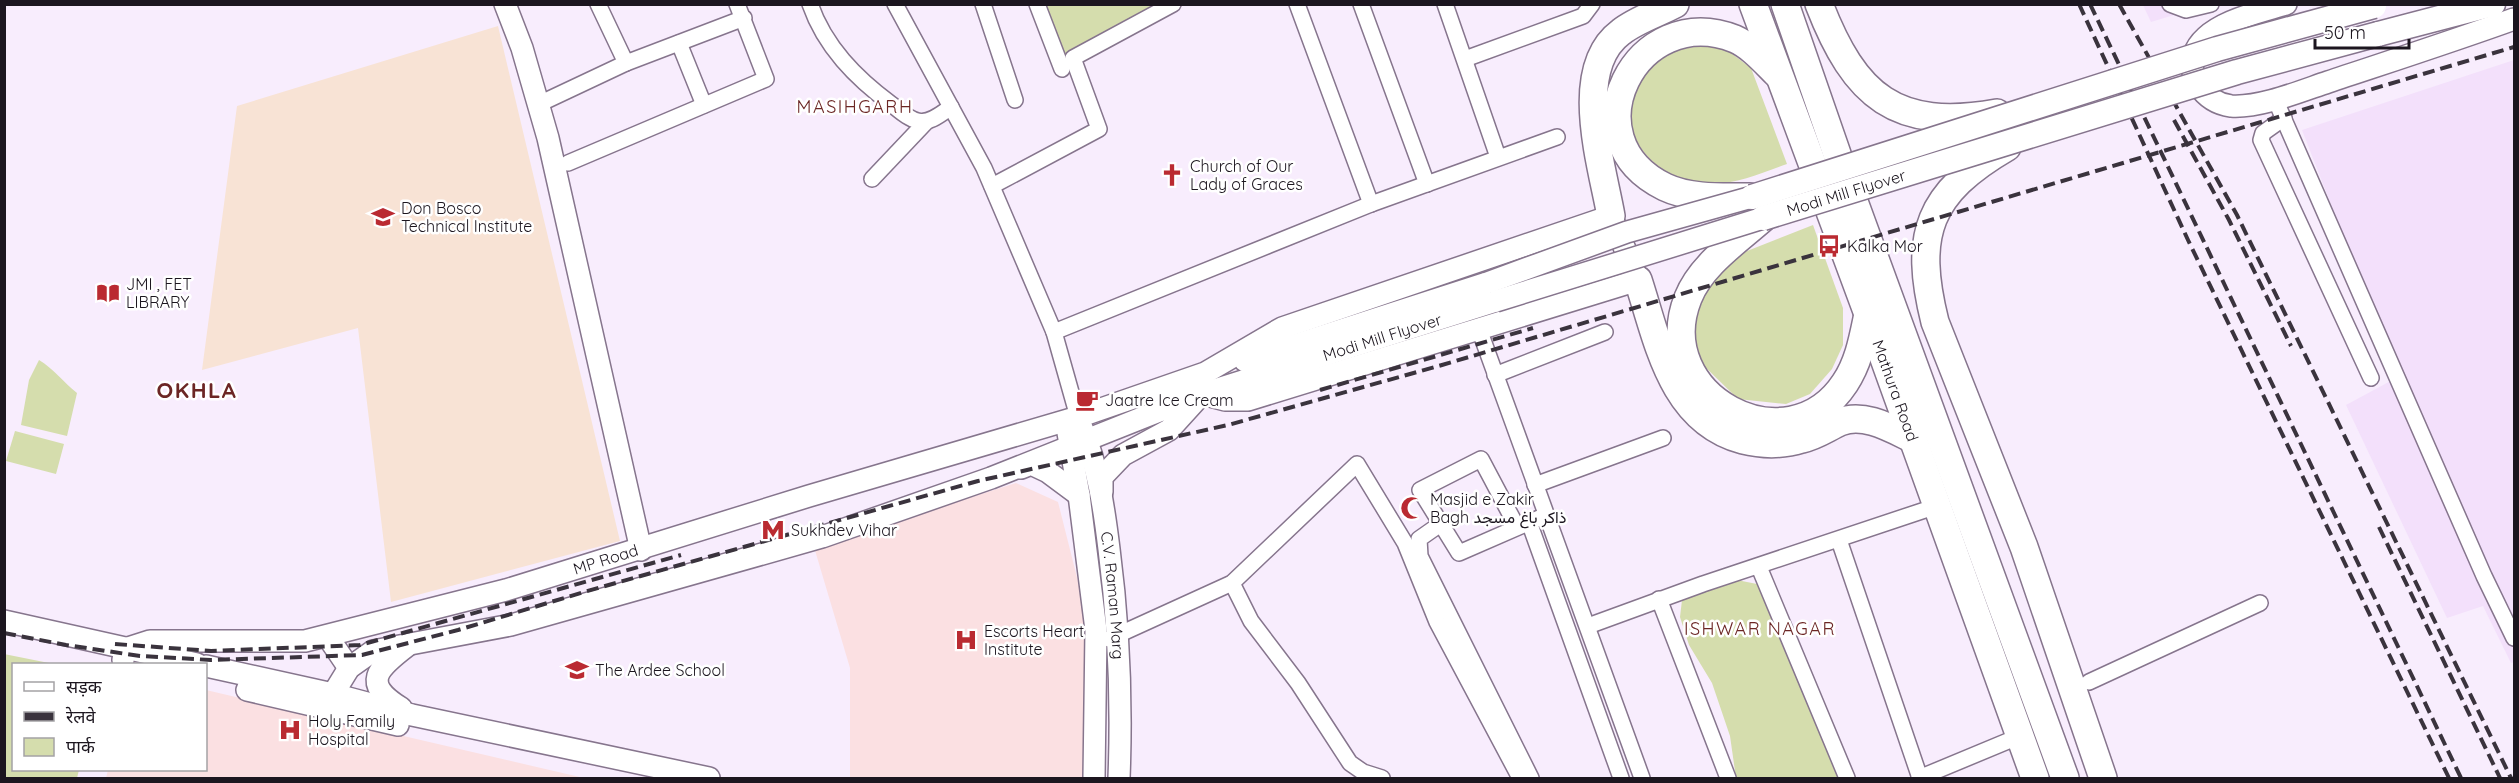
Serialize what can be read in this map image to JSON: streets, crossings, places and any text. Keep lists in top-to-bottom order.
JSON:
{
  "streets": {
    "highway": ["Mathura Road"],
    "main road": ["Modi Mill Flyover", "MP Road", "C.V. Raman Marg"]
  },
  "crossings": [
    ["Modi Mill Flyover", "MP Road"],
    ["MP Road", "C.V. Raman Marg"]
  ],
  "districts": ["MASIHGARH", "OKHLA", "ISHWAR NAGAR"],
  "places": {
    "church": ["Church of Our Lady of Graces"],
    "school or university": ["Don Bosco Technical Institute", "The Ardee School"],
    "bus stop": ["Kalka Mor"],
    "library": ["JMI , FET LIBRARY"],
    "cafe": ["Jaatre Ice Cream"],
    "mosque": ["Masjid e Zakir Bagh ذاکر باغ مسجد"],
    "metro station": ["Sukhdev Vihar"],
    "hospital": ["Escorts Heart Institute", "Holy Family Hospital"]
  },
  "legend": ["सड़क", "रेलवे", "पार्क"],
  "scale_bar": "50 m"
}
